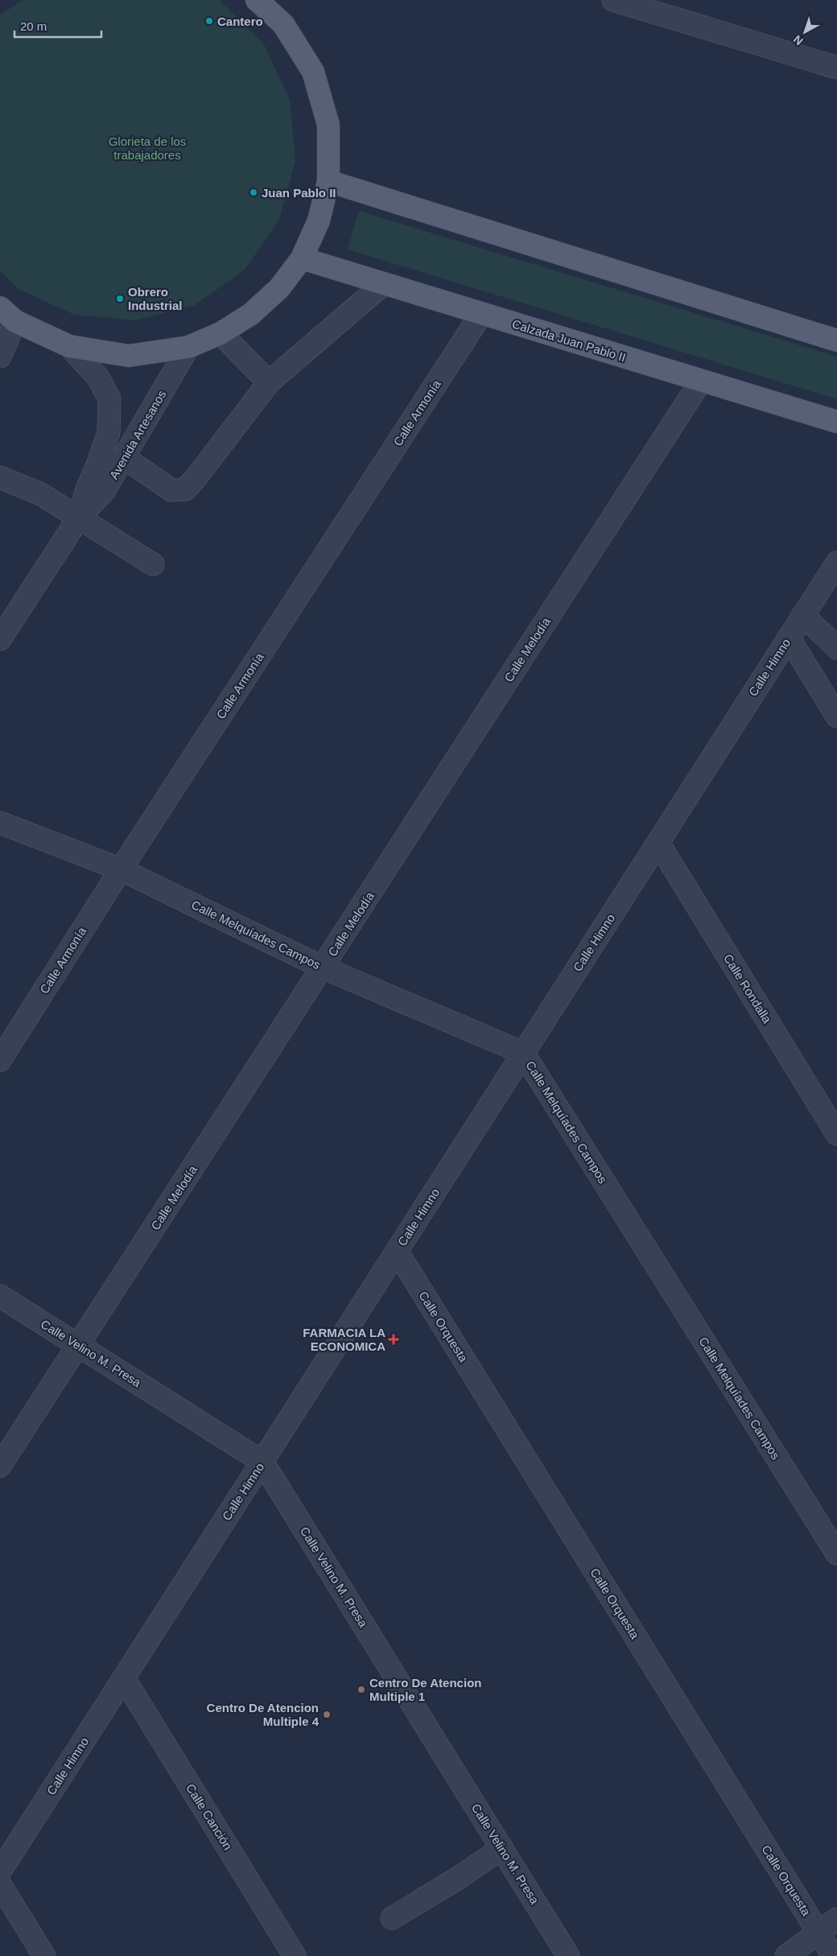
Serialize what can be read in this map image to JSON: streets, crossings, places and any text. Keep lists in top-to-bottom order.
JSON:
{
  "streets": {
    "main road": ["Calzada Juan Pablo II"],
    "street": [
      "Calle Armonía",
      "Avenida Artesanos",
      "Calle Melodía",
      "Calle Himno",
      "Calle Melquíades Campos",
      "Calle Rondalla",
      "Calle Orquesta",
      "Calle Velino M. Presa",
      "Calle Canción"
    ]
  },
  "crossings": [
    ["Calzada Juan Pablo II", "Calle Armonía"],
    ["Calzada Juan Pablo II", "Calle Melodía"],
    ["Calle Armonía", "Calle Melquíades Campos"],
    ["Calle Melodía", "Calle Melquíades Campos"],
    ["Calle Melodía", "Calle Velino M. Presa"],
    ["Calle Himno", "Calle Melquíades Campos"],
    ["Calle Himno", "Calle Rondalla"],
    ["Calle Himno", "Calle Orquesta"],
    ["Calle Himno", "Calle Velino M. Presa"],
    ["Calle Himno", "Calle Canción"]
  ],
  "parks": ["Glorieta de los trabajadores"],
  "places": {
    "other": [
      "Cantero",
      "Juan Pablo II",
      "Obrero Industrial",
      "Centro De Atencion Multiple 1",
      "Centro De Atencion Multiple 4"
    ],
    "health": ["FARMACIA LA ECONOMICA"]
  },
  "scale_bar": "20 m",
  "north": "bottom left"
}
